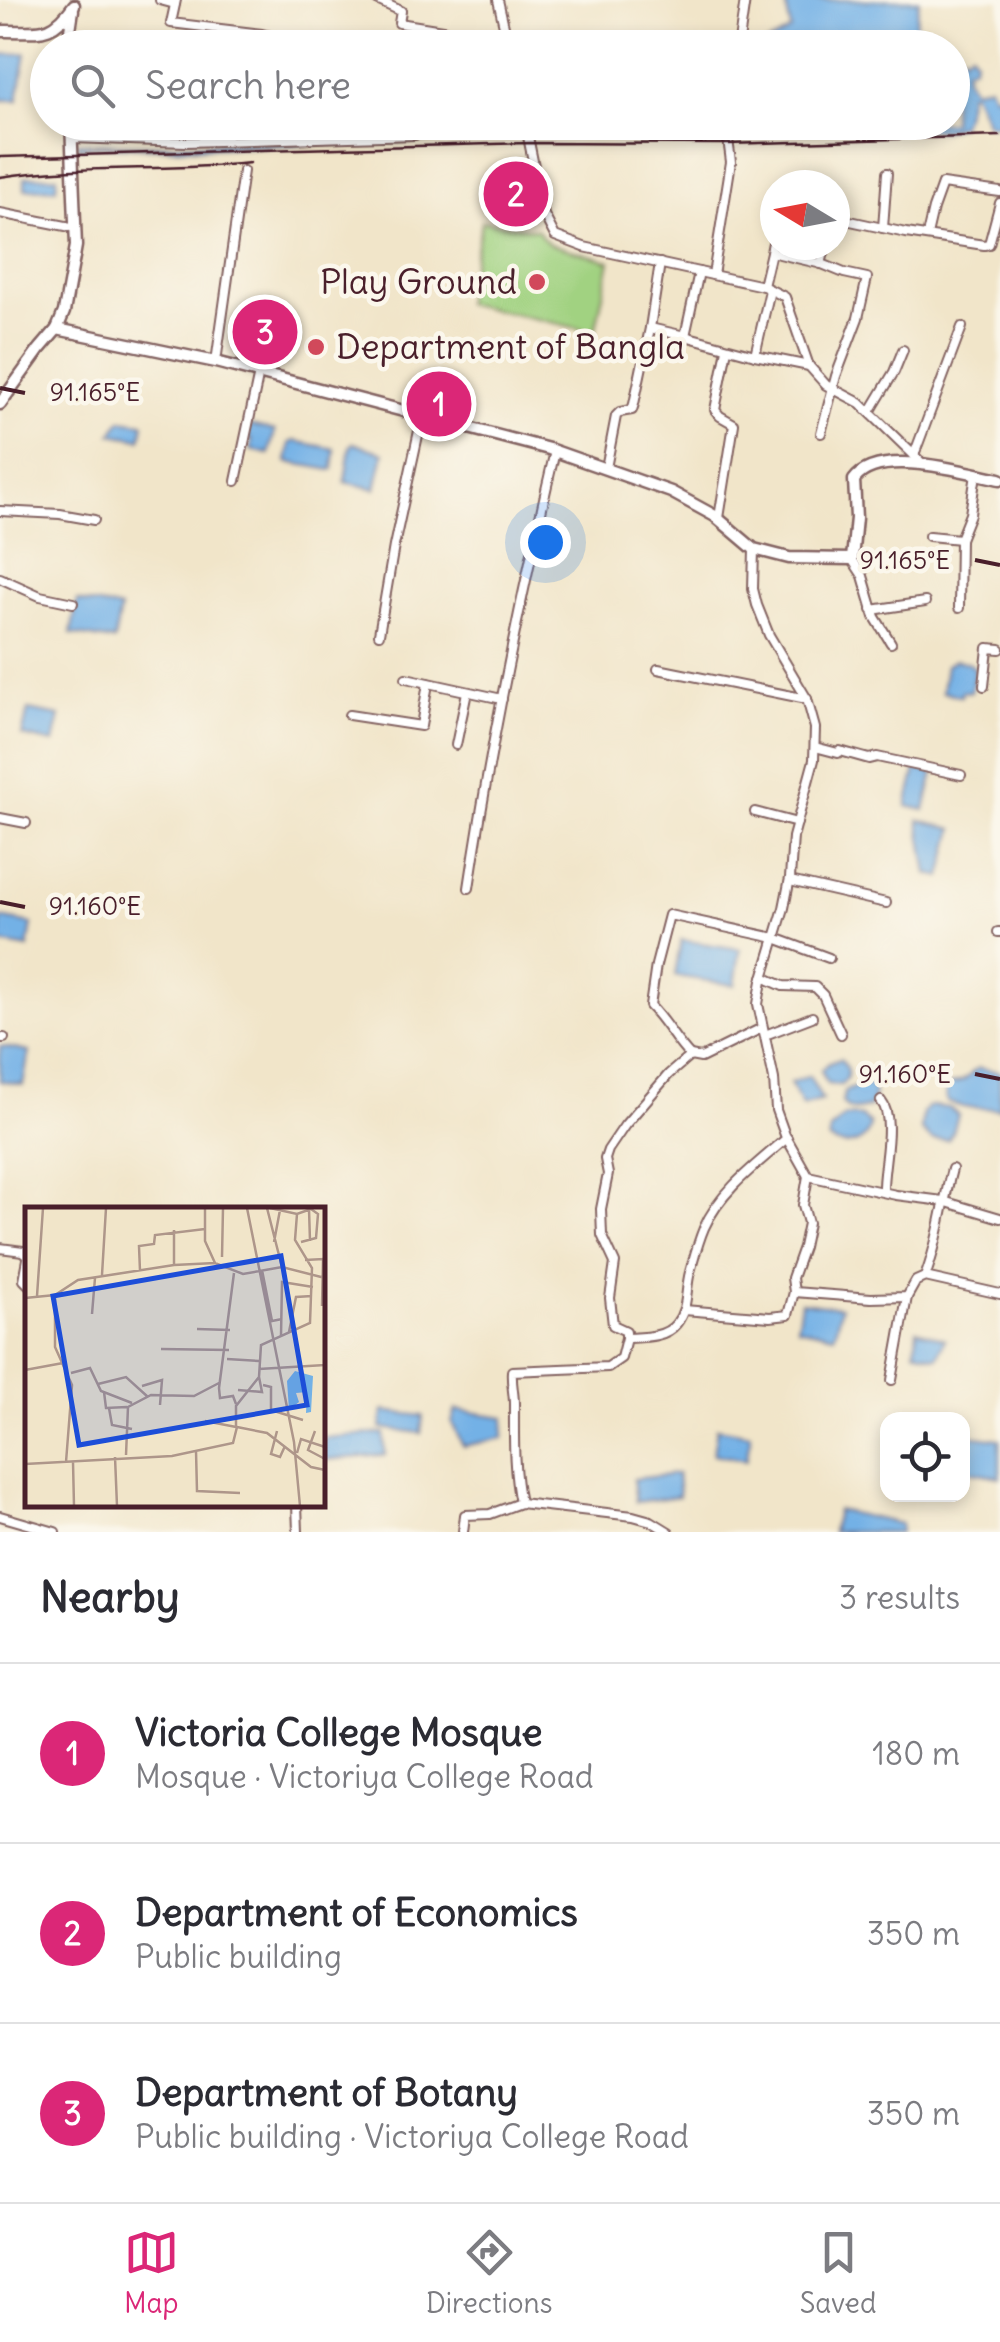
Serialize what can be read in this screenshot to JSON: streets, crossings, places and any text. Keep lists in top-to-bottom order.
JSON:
{
  "places": ["Play Ground", "Department of Bangla"],
  "north": "left",
  "page": {
    "search": "Search here",
    "pins": ["2", "3", "1"],
    "heading": ["Nearby", "3 results"],
    "list": [
      {
        "mark": "1",
        "name": "Victoria College Mosque",
        "note": "Mosque · Victoriya College Road",
        "value": "180 m"
      },
      {
        "mark": "2",
        "name": "Department of Economics",
        "note": "Public building",
        "value": "350 m"
      },
      {
        "mark": "3",
        "name": "Department of Botany",
        "note": "Public building · Victoriya College Road",
        "value": "350 m"
      }
    ],
    "nav": ["Map", "Directions", "Saved"]
  },
  "coordinates": ["91.165°E", "91.160°E"]
}
